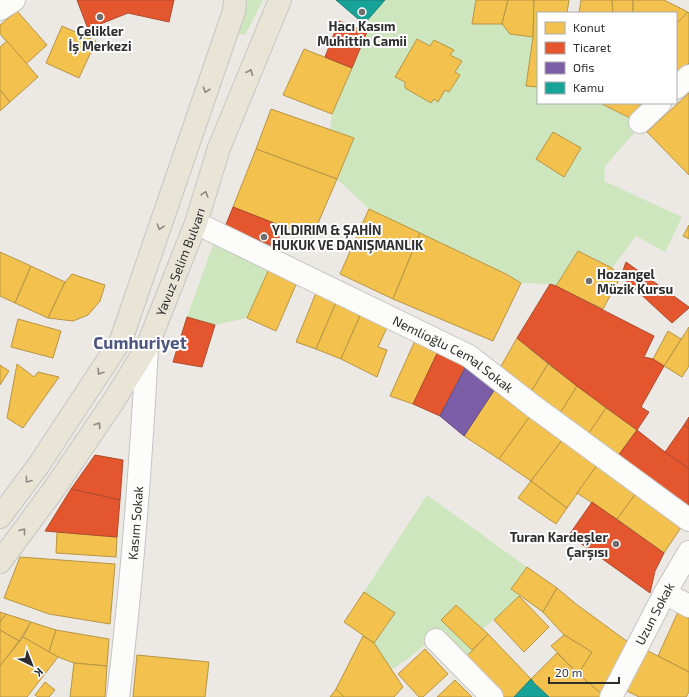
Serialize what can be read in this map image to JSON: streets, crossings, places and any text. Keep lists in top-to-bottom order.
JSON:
{
  "streets": {
    "main road": ["Yavuz Selim Bulvarı"],
    "street": ["Nemlioğlu Cemal Sokak", "Kasım Sokak", "Uzun Sokak"]
  },
  "crossings": [
    ["Yavuz Selim Bulvarı", "Nemlioğlu Cemal Sokak"],
    ["Yavuz Selim Bulvarı", "Kasım Sokak"]
  ],
  "districts": ["Cumhuriyet"],
  "places": [
    "Hacı Kasım Muhittin Camii",
    "Çelikler İş Merkezi",
    "YILDIRIM & ŞAHİN HUKUK VE DANIŞMANLIK",
    "Hozangel Müzik Kursu",
    "Turan Kardeşler Çarşısı"
  ],
  "legend": [
    "Konut",
    "Ticaret",
    "Ofis",
    "Kamu"
  ],
  "scale_bar": "20 m",
  "north": "bottom right"
}
